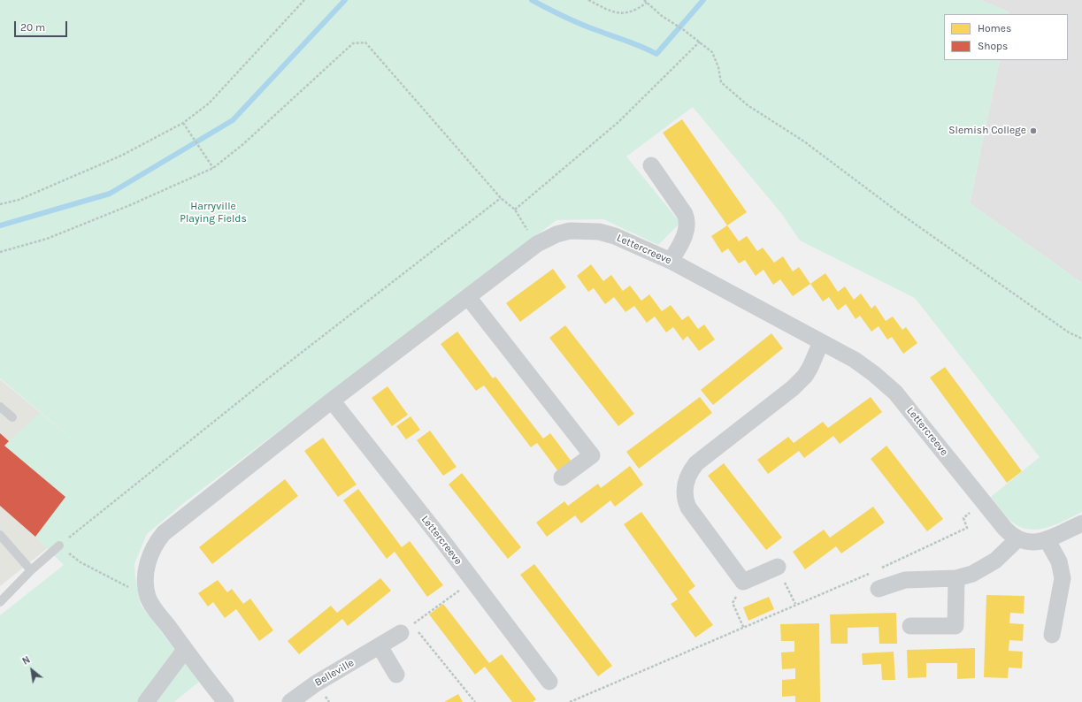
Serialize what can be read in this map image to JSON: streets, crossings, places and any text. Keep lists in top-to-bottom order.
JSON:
{
  "streets": {
    "street": ["Lettercreeve", "Belleville"]
  },
  "parks": ["Harryville Playing Fields"],
  "places": ["Slemish College"],
  "legend": ["Homes", "Shops"],
  "scale_bar": "20 m",
  "north": "top left"
}
